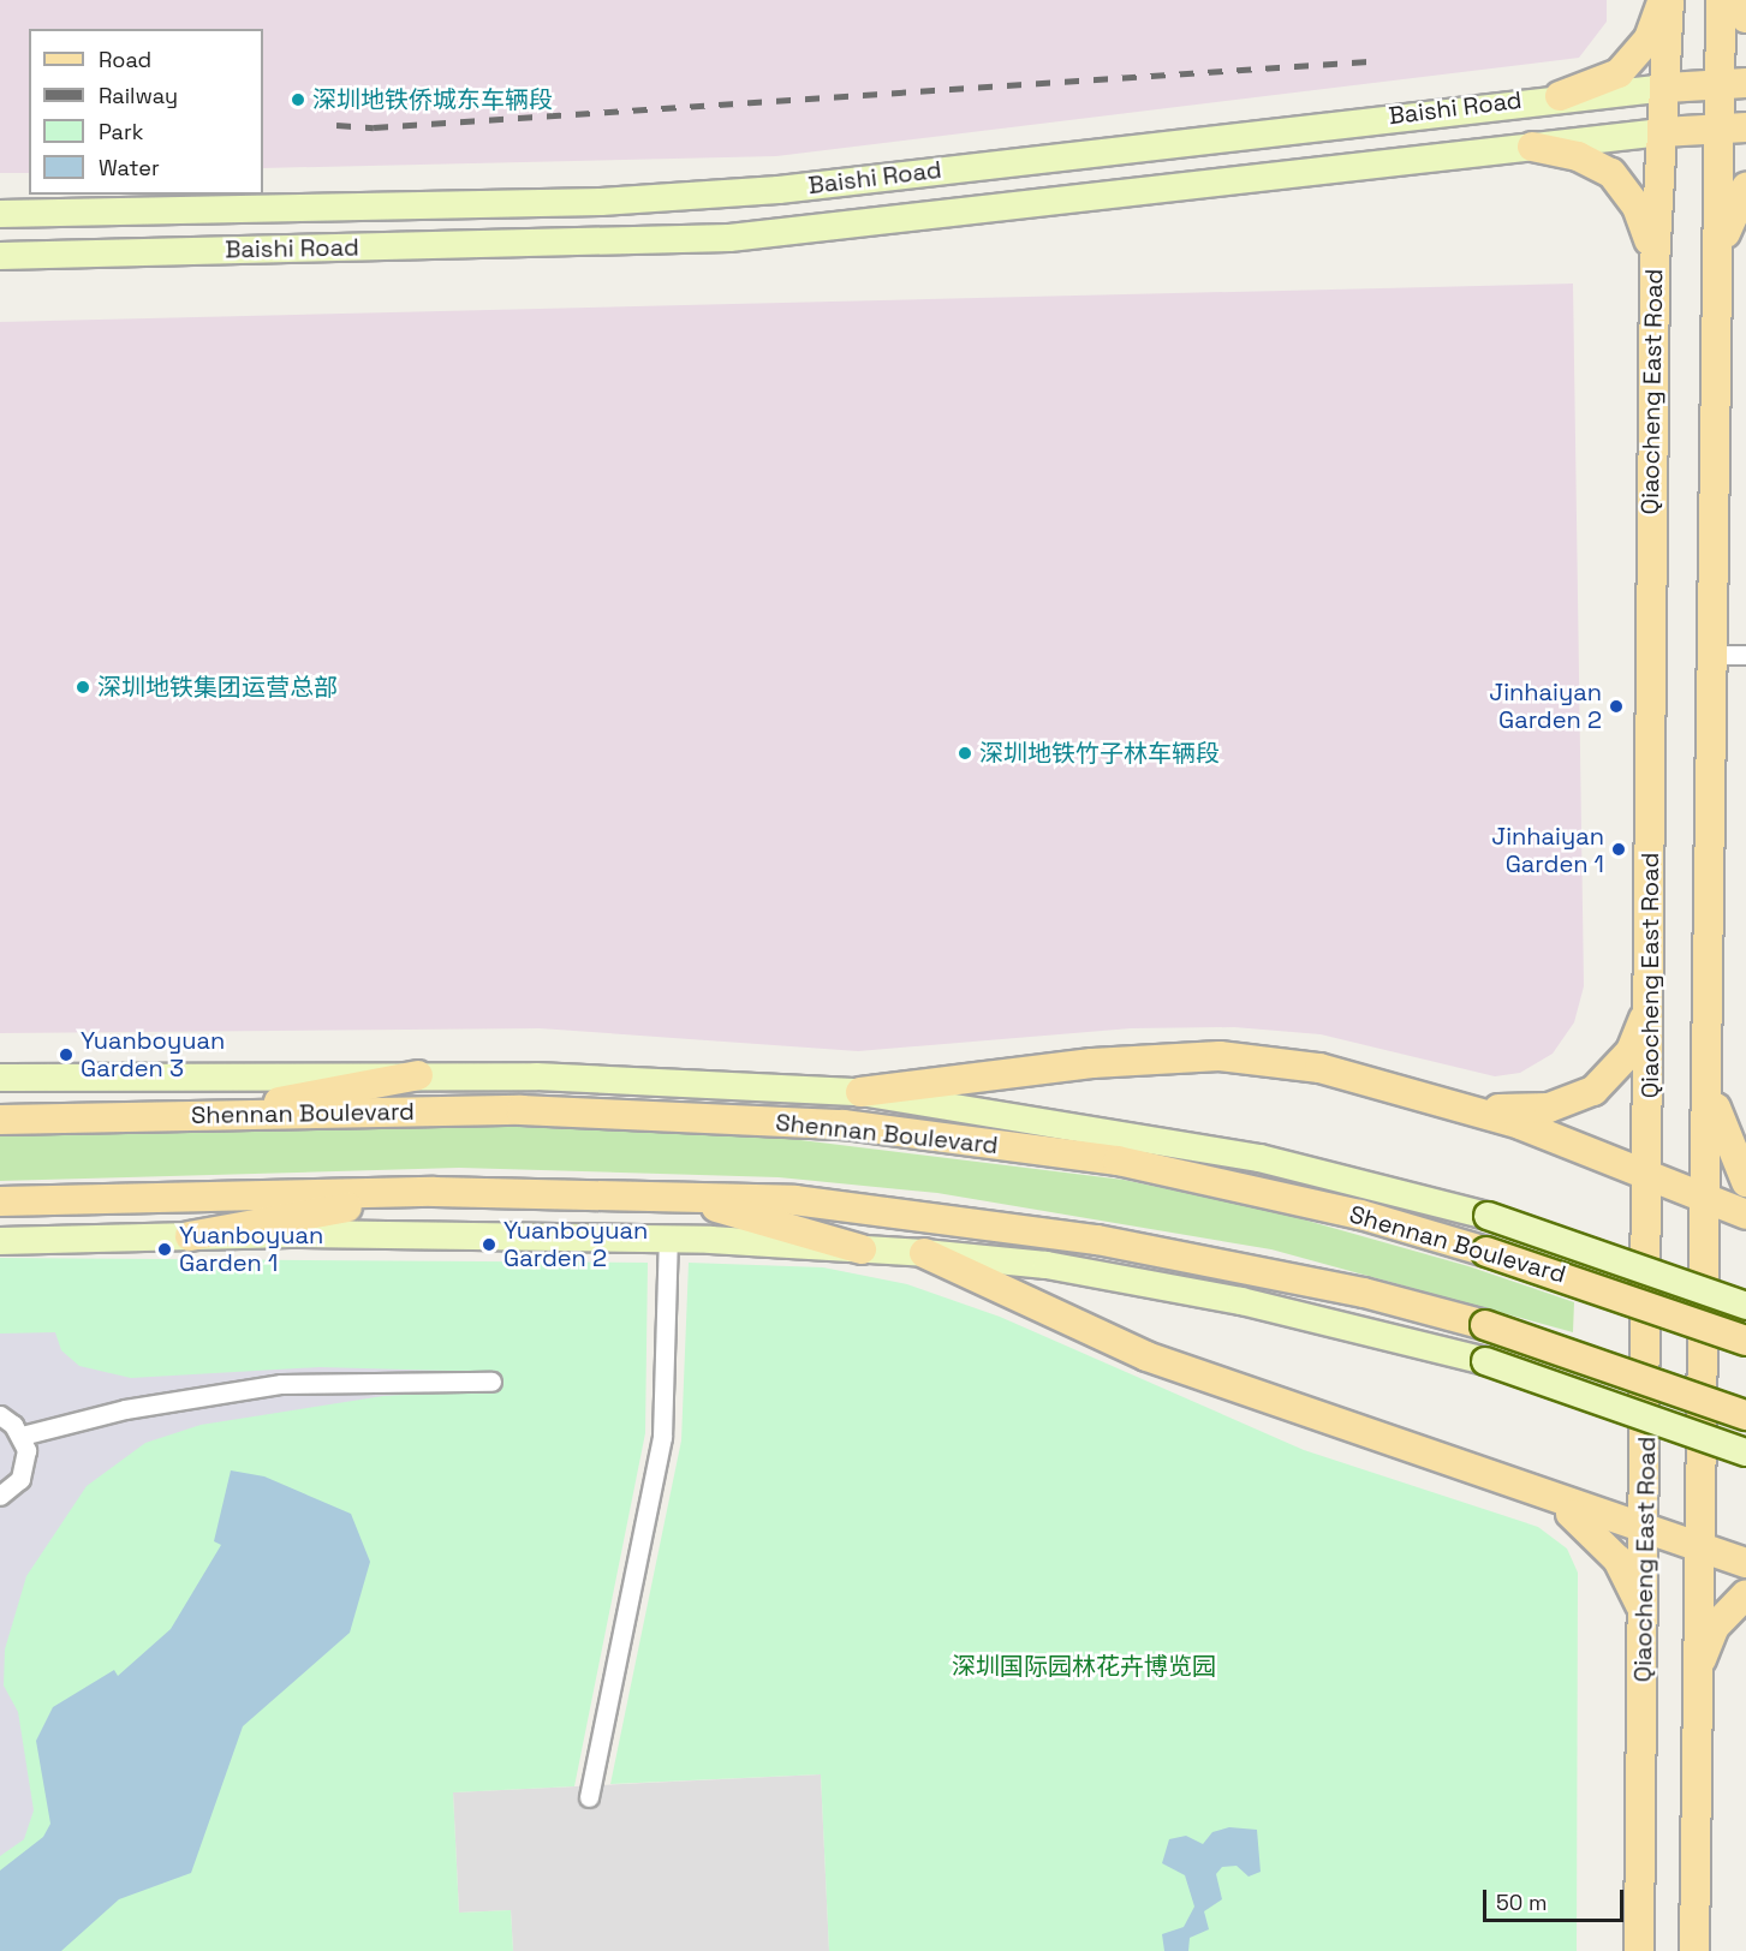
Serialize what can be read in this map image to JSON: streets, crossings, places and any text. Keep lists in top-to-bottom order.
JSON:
{
  "streets": {
    "main road": ["Baishi Road", "Qiaocheng East Road", "Shennan Boulevard"]
  },
  "crossings": [
    ["Baishi Road", "Qiaocheng East Road"]
  ],
  "parks": ["深圳国际园林花卉博览园"],
  "places": [
    "深圳地铁侨城东车辆段",
    "深圳地铁集团运营总部",
    "Jinhaiyan Garden 2",
    "深圳地铁竹子林车辆段",
    "Jinhaiyan Garden 1",
    "Yuanboyuan Garden 3",
    "Yuanboyuan Garden 2",
    "Yuanboyuan Garden 1"
  ],
  "legend": [
    "Road",
    "Railway",
    "Park",
    "Water"
  ],
  "scale_bar": "50 m"
}
